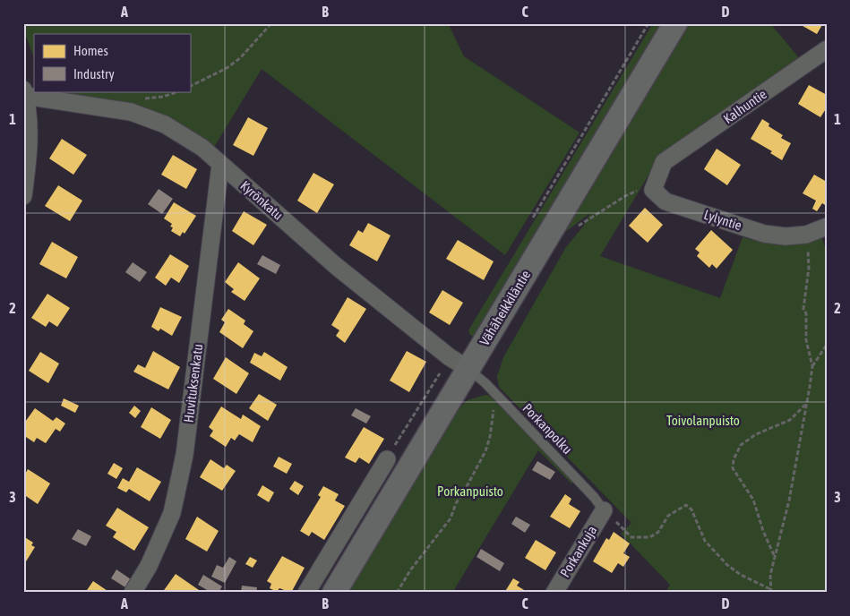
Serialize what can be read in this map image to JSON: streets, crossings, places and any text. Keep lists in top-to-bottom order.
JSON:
{
  "streets": {
    "street": [
      "Kalhuntie",
      "Kyrönkatu",
      "Lylyntie",
      "Vähäheikkiläntie",
      "Huvituksenkatu",
      "Porkankuja"
    ],
    "lane": ["Porkanpolku"]
  },
  "crossings": [
    ["Kalhuntie", "Lylyntie"],
    ["Kyrönkatu", "Vähäheikkiläntie"],
    ["Kyrönkatu", "Huvituksenkatu"],
    ["Kyrönkatu", "Porkanpolku"],
    ["Vähäheikkiläntie", "Porkanpolku"],
    ["Porkanpolku", "Porkankuja"]
  ],
  "parks": ["Toivolanpuisto", "Porkanpuisto"],
  "legend": ["Homes", "Industry"],
  "grid": {
    "columns": [
      "A",
      "B",
      "C",
      "D"
    ],
    "rows": ["1", "2", "3"]
  }
}
